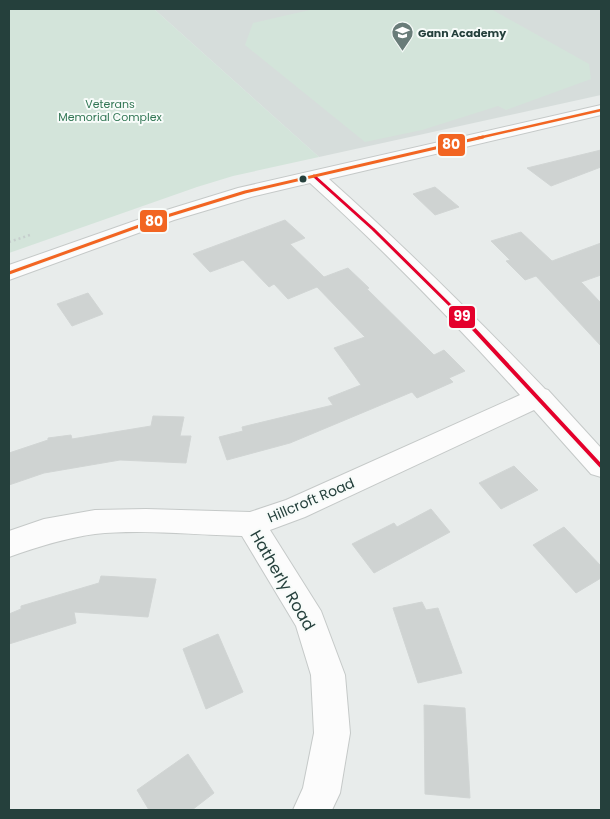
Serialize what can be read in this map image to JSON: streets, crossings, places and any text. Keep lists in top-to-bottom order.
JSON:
{
  "streets": {
    "street": ["Hillcroft Road", "Hatherly Road"]
  },
  "crossings": [
    ["Hillcroft Road", "Hatherly Road"]
  ],
  "parks": ["Veterans Memorial Complex"],
  "places": {
    "school or university": ["Gann Academy"]
  },
  "lines": ["transit line 80", "transit line 99"]
}
